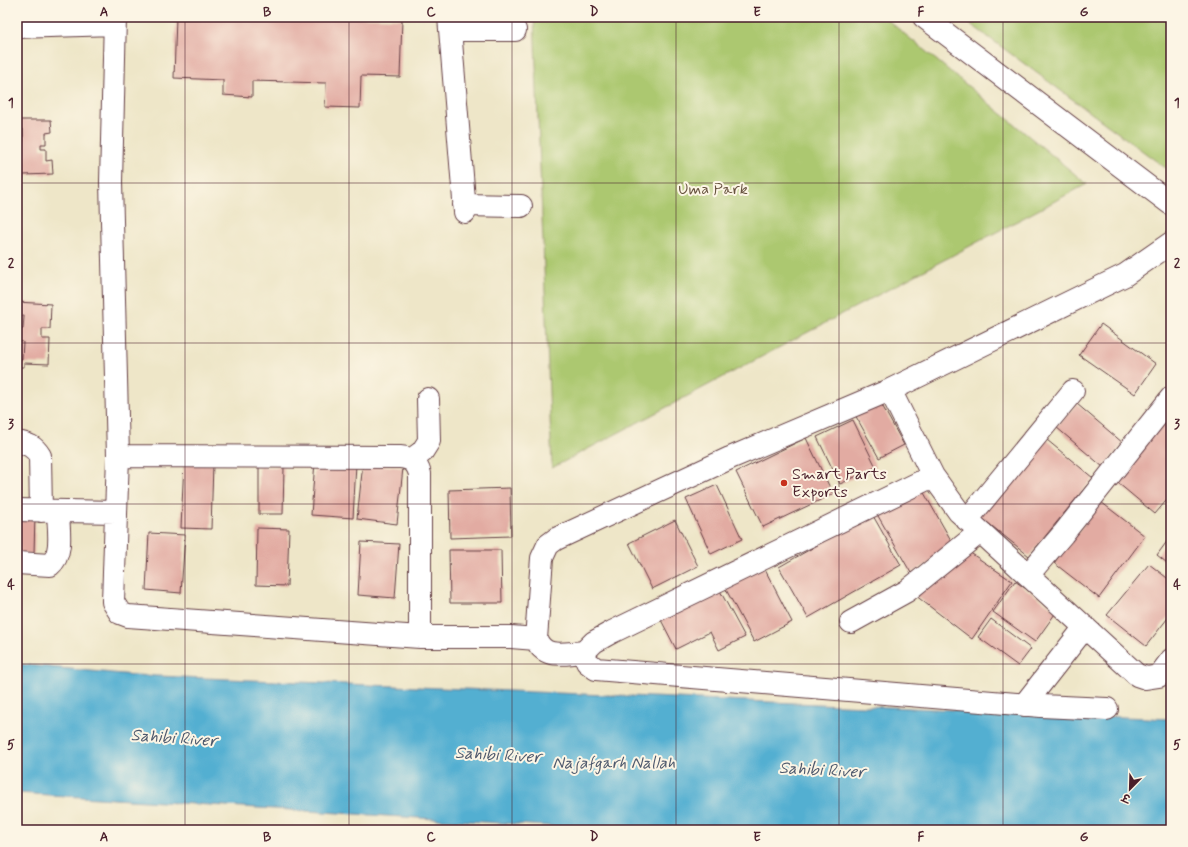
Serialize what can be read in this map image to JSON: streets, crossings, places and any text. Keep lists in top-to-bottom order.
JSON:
{
  "water": ["Sahibi River", "Najafgarh Nallah"],
  "parks": ["Uma Park"],
  "places": ["Smart Parts Exports"],
  "north": "bottom left",
  "grid": {
    "columns": [
      "A",
      "B",
      "C",
      "D",
      "E",
      "F",
      "G"
    ],
    "rows": [
      "1",
      "2",
      "3",
      "4",
      "5"
    ]
  }
}
